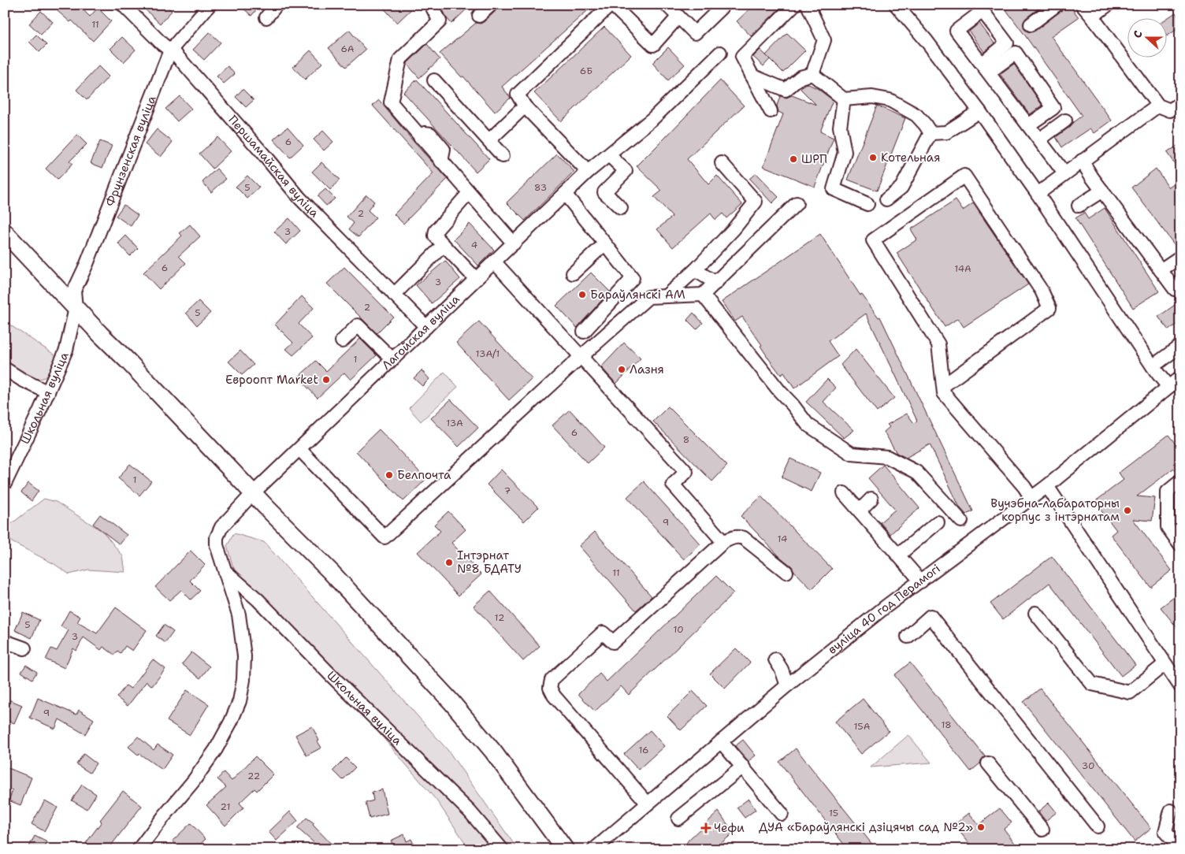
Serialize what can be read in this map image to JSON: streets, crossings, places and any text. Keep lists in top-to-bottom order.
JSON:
{
  "streets": {
    "street": [
      "Фрунзенская вуліца",
      "Першамайская вуліца",
      "Лагойская вуліца",
      "Школьная вуліца",
      "вуліца 40 год Перамогі"
    ]
  },
  "crossings": [
    ["Фрунзенская вуліца", "Першамайская вуліца"],
    ["Фрунзенская вуліца", "Школьная вуліца"],
    ["Першамайская вуліца", "Лагойская вуліца"]
  ],
  "places": {
    "other": [
      "Котельная",
      "ШРП",
      "Бараўлянскі АМ",
      "Лазня",
      "Евроопт Market",
      "Белпочта",
      "Вучэбна-лабараторны корпус з інтэрнатам",
      "Інтэрнат №8 БДАТУ",
      "ДУА «Бараўлянскі дзіцячы сад №2»"
    ],
    "health": ["Чефи"]
  },
  "house_numbers": [
    "11",
    "6А",
    "6Б",
    "6",
    "5",
    "83",
    "2",
    "3",
    "4",
    "6",
    "14А",
    "3",
    "2",
    "5",
    "13А/1",
    "1",
    "13А",
    "6",
    "8",
    "1",
    "7",
    "9",
    "14",
    "11",
    "12",
    "5",
    "10",
    "3",
    "9",
    "18",
    "15А",
    "16",
    "30",
    "22",
    "21",
    "15"
  ],
  "north": "left"
}
